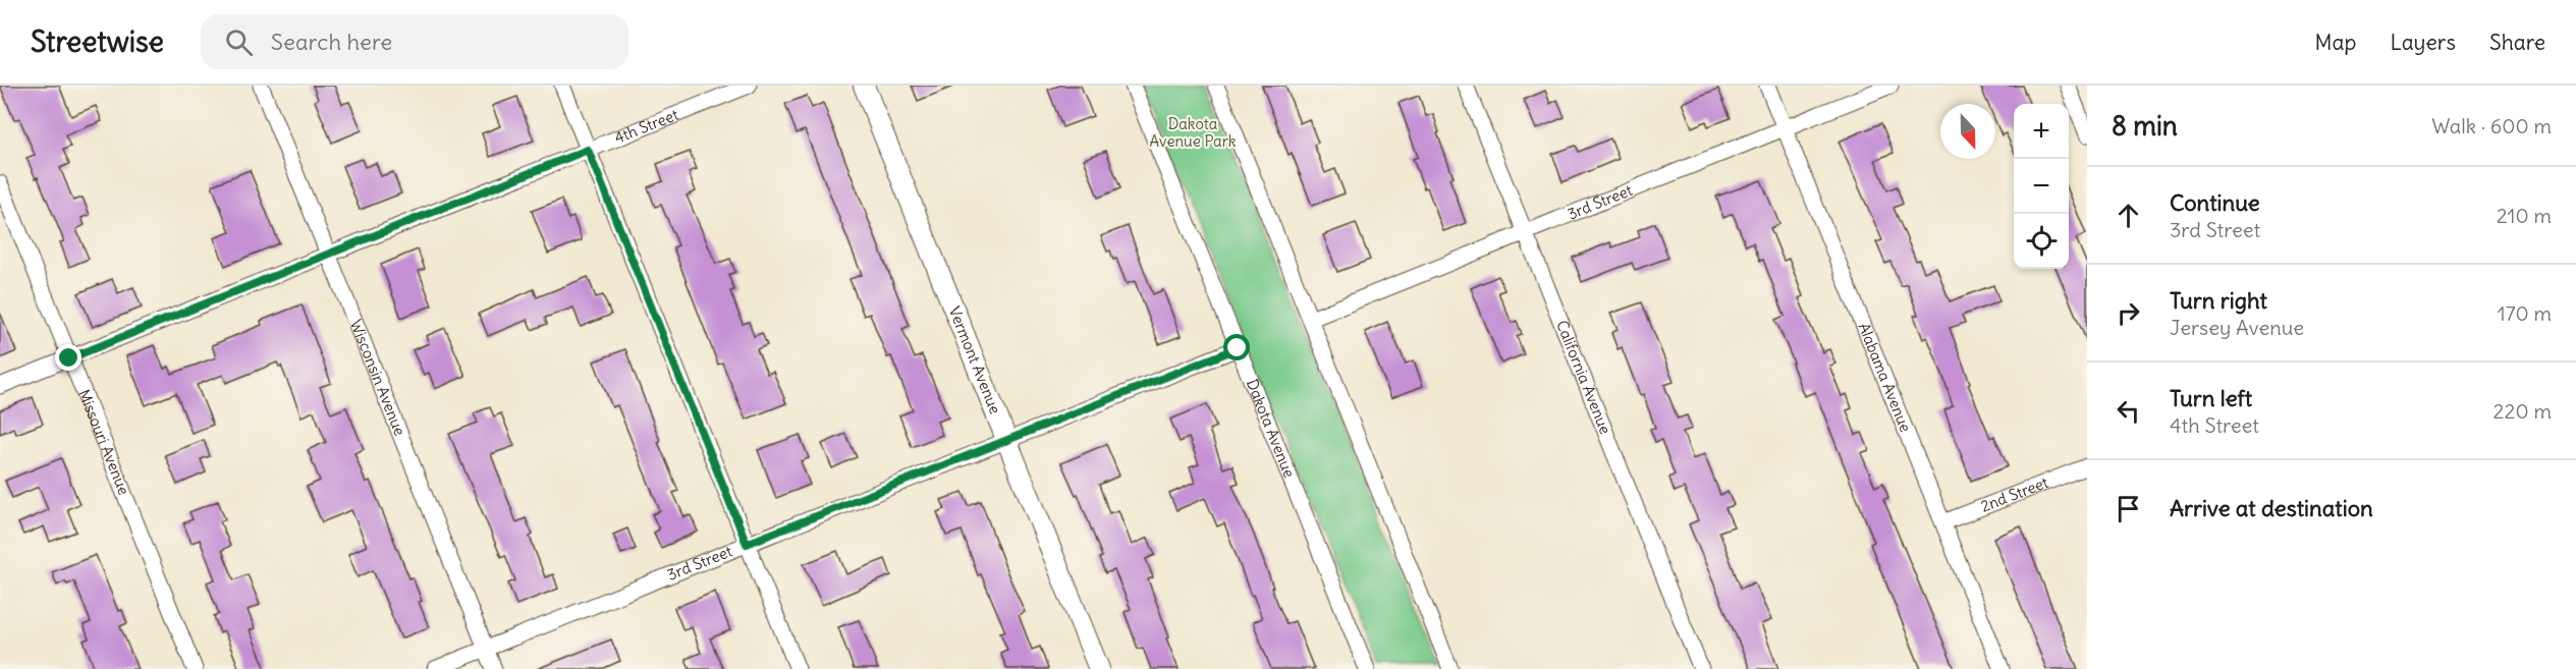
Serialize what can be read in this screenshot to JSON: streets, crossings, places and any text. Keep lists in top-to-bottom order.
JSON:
{
  "streets": {
    "street": [
      "4th Street",
      "3rd Street",
      "Vermont Avenue",
      "California Avenue",
      "Alabama Avenue",
      "Wisconsin Avenue",
      "Dakota Avenue",
      "Missouri Avenue",
      "2nd Street"
    ]
  },
  "crossings": [
    ["4th Street", "Wisconsin Avenue"],
    ["4th Street", "Missouri Avenue"],
    ["3rd Street", "Vermont Avenue"],
    ["3rd Street", "California Avenue"],
    ["3rd Street", "Alabama Avenue"],
    ["3rd Street", "Wisconsin Avenue"],
    ["3rd Street", "Dakota Avenue"],
    ["Alabama Avenue", "2nd Street"]
  ],
  "parks": ["Dakota Avenue Park"],
  "north": "bottom",
  "page": {
    "header": "Streetwise",
    "search": "Search here",
    "nav": ["Map", "Layers", "Share"],
    "heading": ["8 min", "Walk · 600 m"],
    "map_buttons": ["+", "−"],
    "list": [
      ["Continue", "3rd Street", "210 m"],
      ["Turn right", "Jersey Avenue", "170 m"],
      ["Turn left", "4th Street", "220 m"],
      "Arrive at destination"
    ]
  }
}
